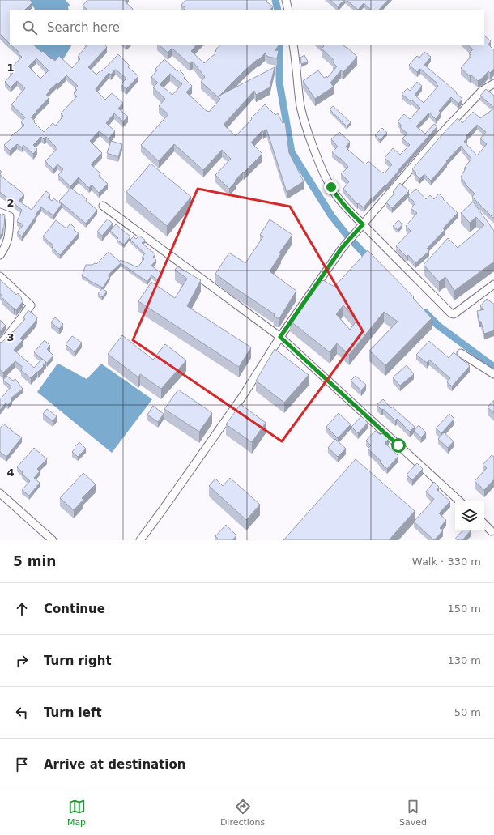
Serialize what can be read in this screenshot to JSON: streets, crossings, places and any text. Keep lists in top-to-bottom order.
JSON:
{
  "page": {
    "search": "Search here",
    "heading": ["5 min", "Walk · 330 m"],
    "list": [
      ["Continue", "150 m"],
      ["Turn right", "130 m"],
      ["Turn left", "50 m"],
      "Arrive at destination"
    ],
    "nav": ["Map", "Directions", "Saved"]
  },
  "grid": {
    "rows": [
      "1",
      "2",
      "3",
      "4"
    ]
  }
}
